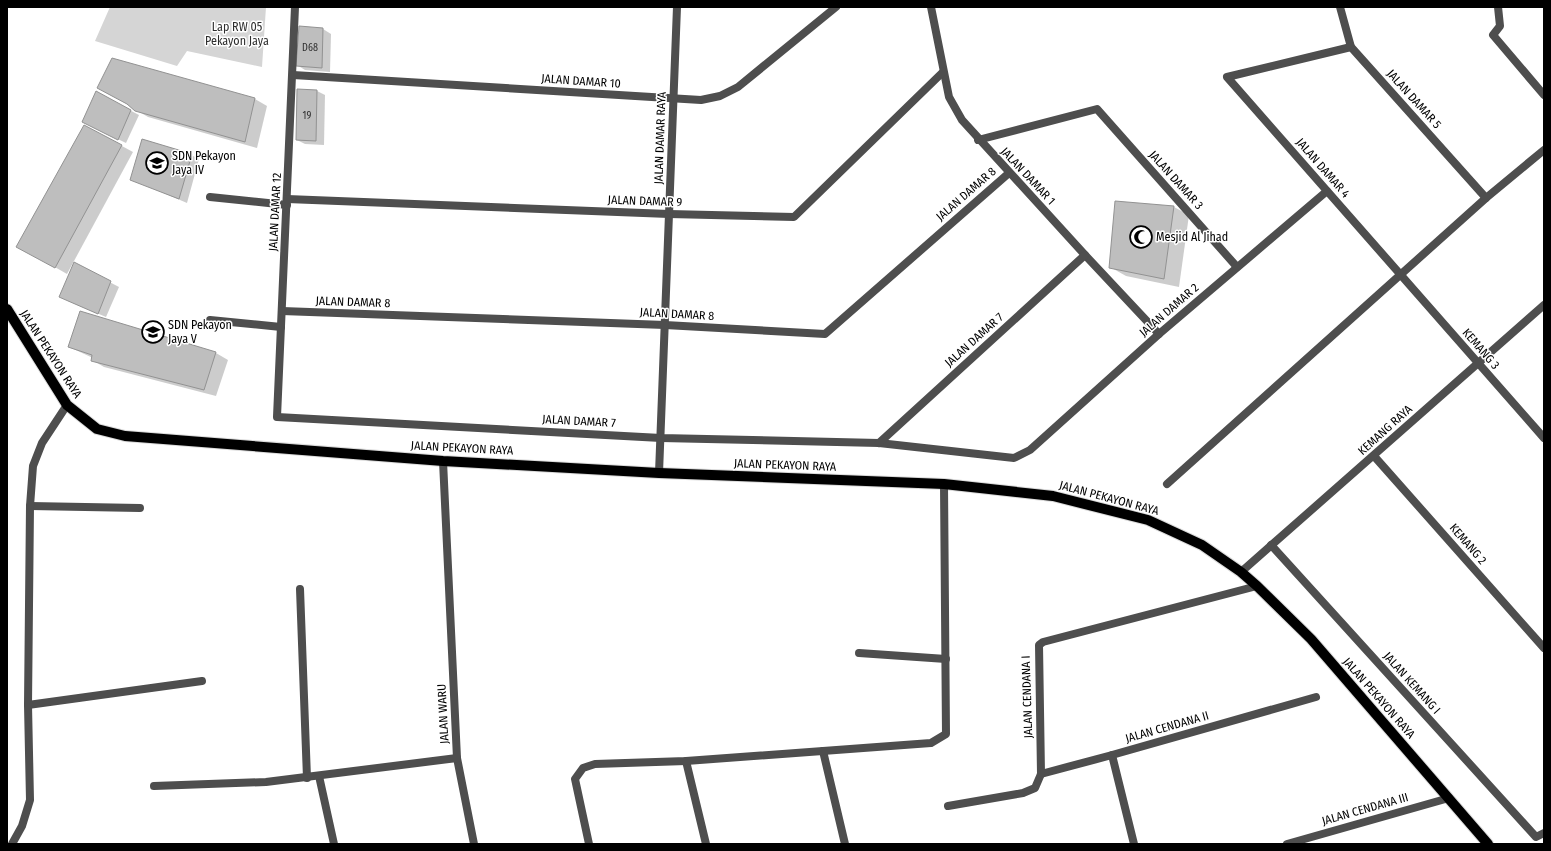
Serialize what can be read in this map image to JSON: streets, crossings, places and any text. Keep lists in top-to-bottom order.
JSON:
{
  "streets": {
    "main road": ["JALAN PEKAYON RAYA"],
    "street": [
      "JALAN DAMAR 10",
      "JALAN DAMAR 5",
      "JALAN DAMAR RAYA",
      "JALAN DAMAR 4",
      "JALAN DAMAR 1",
      "JALAN DAMAR 3",
      "JALAN DAMAR 8",
      "JALAN DAMAR 9",
      "JALAN DAMAR 12",
      "JALAN DAMAR 2",
      "JALAN DAMAR 7",
      "KEMANG 3",
      "KEMANG RAYA",
      "KEMANG 2",
      "JALAN KEMANG I",
      "JALAN CENDANA I",
      "JALAN WARU",
      "JALAN CENDANA II",
      "JALAN CENDANA III"
    ]
  },
  "crossings": [
    ["JALAN DAMAR 10", "JALAN DAMAR RAYA"],
    ["JALAN DAMAR 10", "JALAN DAMAR 12"],
    ["JALAN DAMAR 5", "JALAN DAMAR 4"],
    ["JALAN DAMAR RAYA", "JALAN DAMAR 8"],
    ["JALAN DAMAR RAYA", "JALAN DAMAR 9"],
    ["JALAN DAMAR RAYA", "JALAN DAMAR 7"],
    ["JALAN DAMAR RAYA", "JALAN PEKAYON RAYA"],
    ["JALAN DAMAR 4", "JALAN DAMAR 2"],
    ["JALAN DAMAR 4", "KEMANG 3"],
    ["JALAN DAMAR 1", "JALAN DAMAR 3"],
    ["JALAN DAMAR 1", "JALAN DAMAR 8"],
    ["JALAN DAMAR 1", "JALAN DAMAR 9"],
    ["JALAN DAMAR 1", "JALAN DAMAR 2"],
    ["JALAN DAMAR 1", "JALAN DAMAR 7"],
    ["JALAN DAMAR 3", "JALAN DAMAR 2"],
    ["JALAN DAMAR 8", "JALAN DAMAR 12"],
    ["JALAN DAMAR 9", "JALAN DAMAR 12"],
    ["JALAN DAMAR 12", "JALAN DAMAR 7"],
    ["JALAN DAMAR 2", "JALAN DAMAR 7"],
    ["KEMANG 3", "KEMANG RAYA"],
    ["JALAN PEKAYON RAYA", "KEMANG RAYA"],
    ["JALAN PEKAYON RAYA", "JALAN CENDANA I"],
    ["JALAN PEKAYON RAYA", "JALAN WARU"],
    ["JALAN PEKAYON RAYA", "JALAN CENDANA III"],
    ["KEMANG RAYA", "KEMANG 2"],
    ["KEMANG RAYA", "JALAN KEMANG I"],
    ["JALAN CENDANA I", "JALAN CENDANA II"]
  ],
  "parks": ["Lap RW 05 Pekayon Jaya"],
  "places": {
    "school or university": ["SDN Pekayon Jaya IV", "SDN Pekayon Jaya V"],
    "mosque": ["Mesjid Al Jihad"]
  },
  "house_numbers": ["D68", "19"]
}
